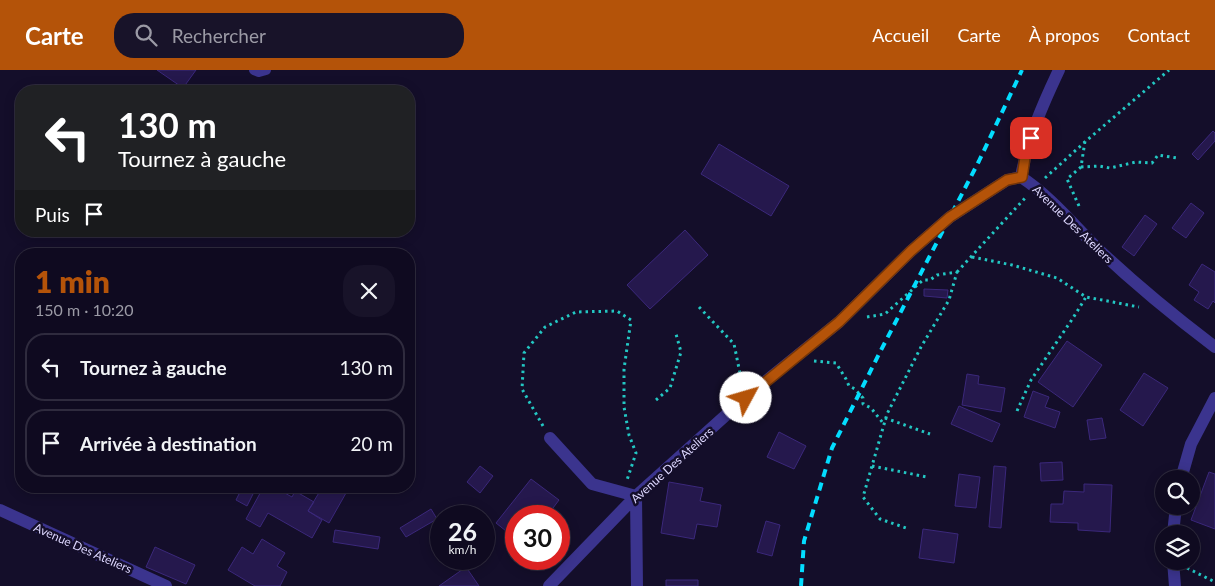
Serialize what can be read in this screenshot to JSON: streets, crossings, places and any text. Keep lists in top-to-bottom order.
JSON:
{
  "streets": {
    "street": ["Avenue Des Ateliers"]
  },
  "page": {
    "header": "Carte",
    "search": "Rechercher",
    "nav": [
      "Accueil",
      "Carte",
      "À propos",
      "Contact"
    ],
    "turn": ["130 m", "Tournez à gauche"],
    "then": "Puis",
    "heading": ["1 min", "150 m · 10:20"],
    "list": [
      {
        "name": "Tournez à gauche",
        "value": "130 m"
      },
      {
        "name": "Arrivée à destination",
        "value": "20 m"
      }
    ],
    "speed": "26 km/h",
    "limit": "30"
  }
}
